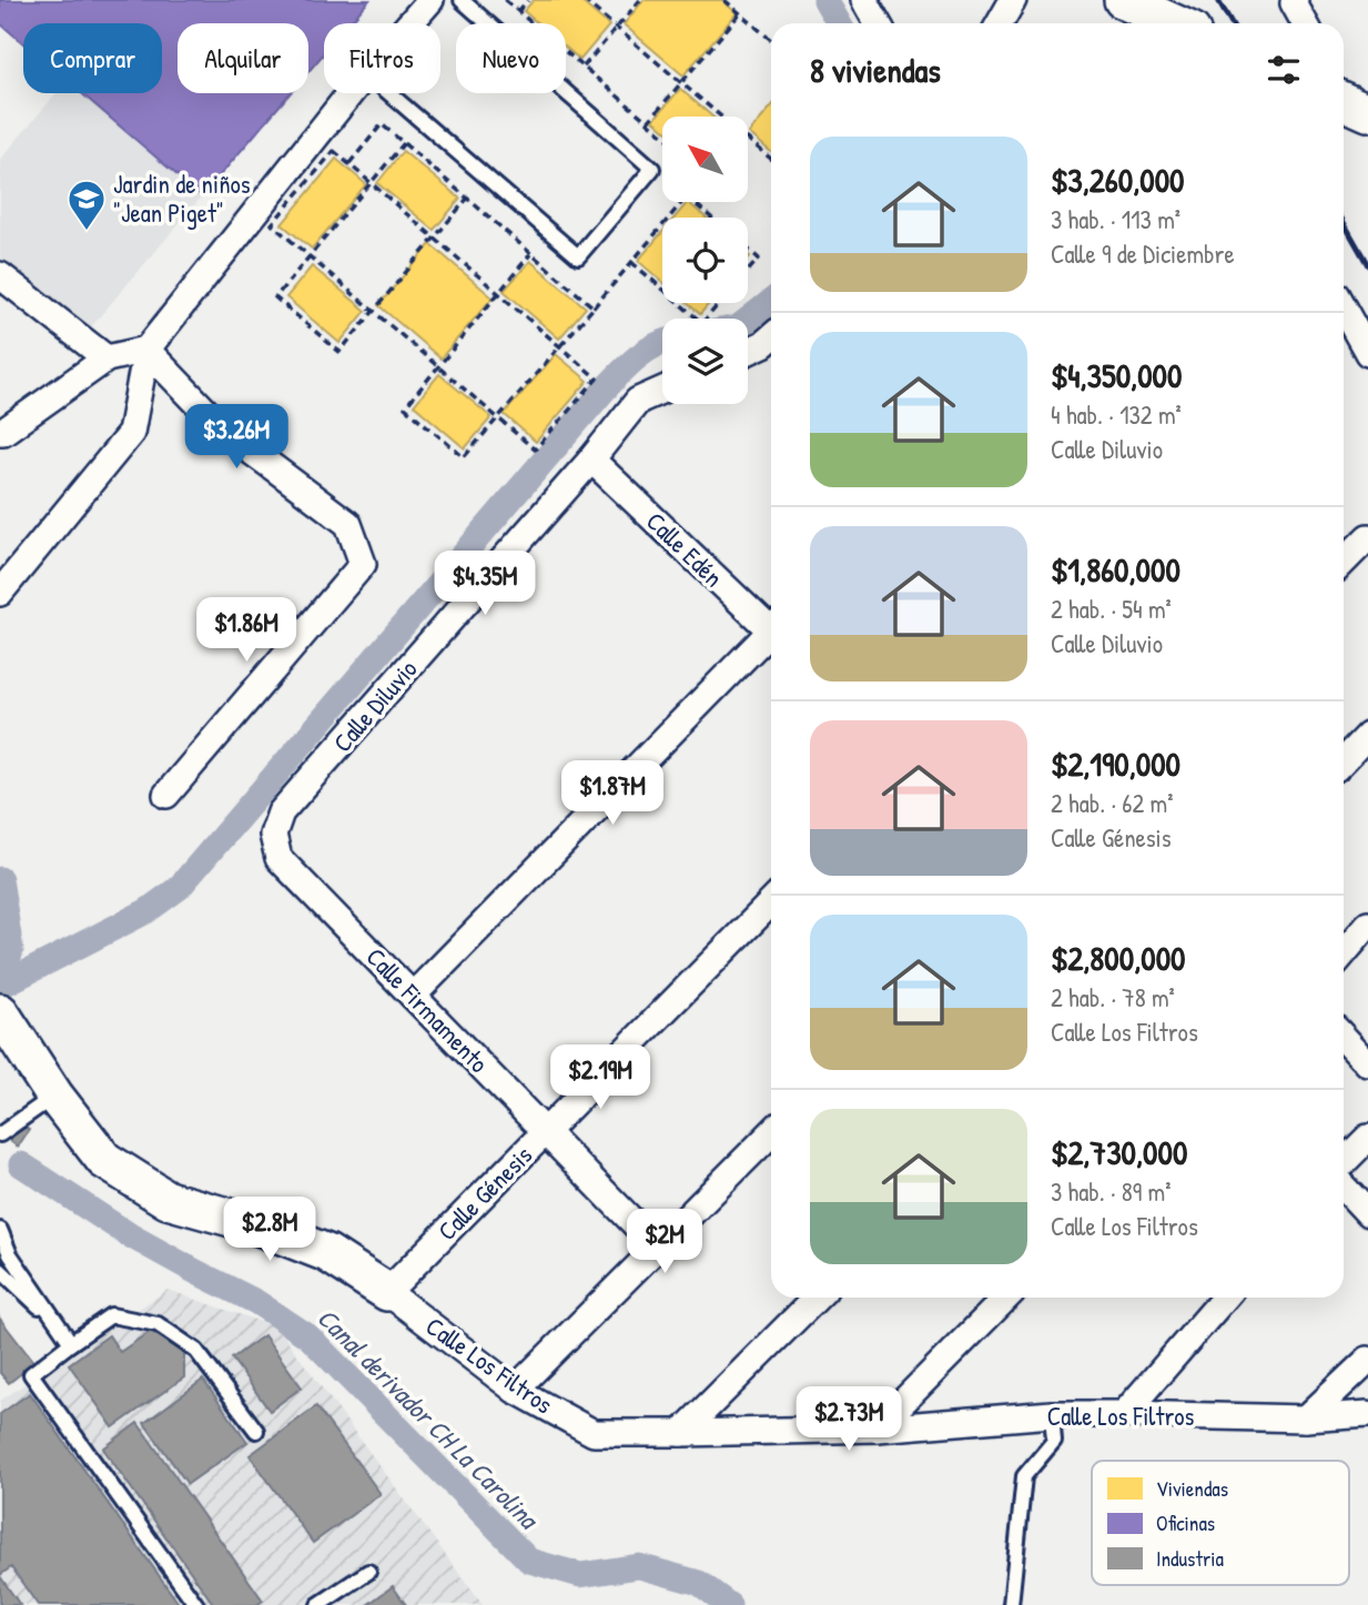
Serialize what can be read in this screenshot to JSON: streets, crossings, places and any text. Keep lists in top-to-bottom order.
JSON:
{
  "streets": {
    "street": [
      "Calle Edén",
      "Calle Diluvio",
      "Calle Firmamento",
      "Calle Génesis",
      "Calle Los Filtros"
    ]
  },
  "crossings": [
    ["Calle Edén", "Calle Diluvio"],
    ["Calle Diluvio", "Calle Firmamento"],
    ["Calle Firmamento", "Calle Génesis"],
    ["Calle Génesis", "Calle Los Filtros"]
  ],
  "water": ["Canal derivador CH La Carolina"],
  "places": {
    "school or university": ["Jardin de niños \"Jean Piget\""]
  },
  "legend": ["Viviendas", "Oficinas", "Industria"],
  "north": "top left",
  "page": {
    "chip": [
      "Comprar",
      "Alquilar",
      "Filtros",
      "Nuevo"
    ],
    "heading": "8 viviendas",
    "list": [
      {
        "name": "$3,260,000",
        "note": "3 hab. · 113 m² · Calle 9 de Diciembre"
      },
      {
        "name": "$4,350,000",
        "note": "4 hab. · 132 m² · Calle Diluvio"
      },
      {
        "name": "$1,860,000",
        "note": "2 hab. · 54 m² · Calle Diluvio"
      },
      {
        "name": "$2,190,000",
        "note": "2 hab. · 62 m² · Calle Génesis"
      },
      {
        "name": "$2,800,000",
        "note": "2 hab. · 78 m² · Calle Los Filtros"
      },
      {
        "name": "$2,730,000",
        "note": "3 hab. · 89 m² · Calle Los Filtros"
      }
    ],
    "price": [
      "$3.26M",
      "$4.35M",
      "$1.86M",
      "$1.87M",
      "$2.19M",
      "$2.8M",
      "$2M",
      "$2.73M"
    ]
  }
}
